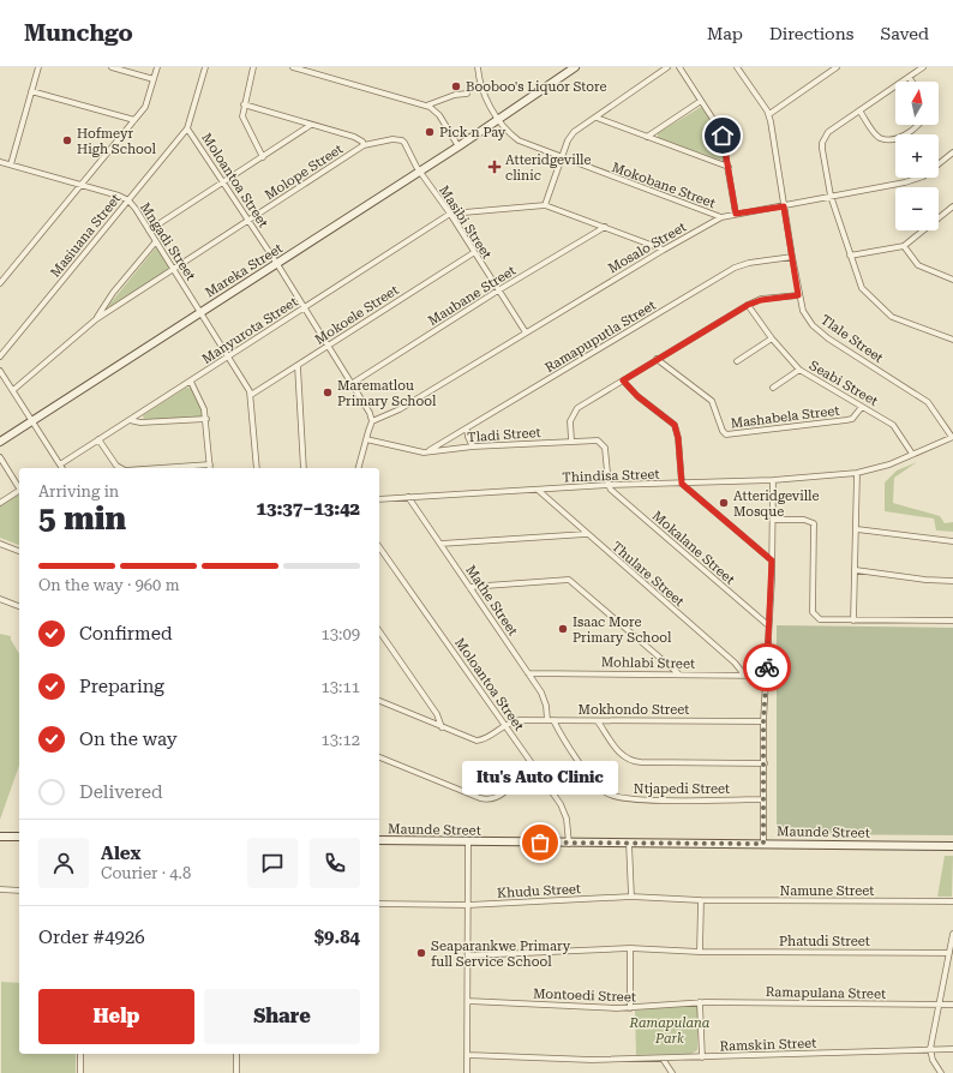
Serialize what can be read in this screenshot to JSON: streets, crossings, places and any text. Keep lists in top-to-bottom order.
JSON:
{
  "streets": {
    "street": [
      "Molope Street",
      "Moloantoa Street",
      "Mokobane Street",
      "Masibi Street",
      "Masiuana Street",
      "Mngadi Street",
      "Mosalo Street",
      "Mareka Street",
      "Maubane Street",
      "Mokoele Street",
      "Manyurota Street",
      "Ramapuputla Street",
      "Tlale Street",
      "Seabi Street",
      "Mashabela Street",
      "Tladi Street",
      "Thindisa Street",
      "Mokalane Street",
      "Thulare Street",
      "Mathe Street",
      "Mohlabi Street",
      "Mokhondo Street",
      "Ntjapedi Street",
      "Maunde Street",
      "Khudu Street",
      "Namune Street",
      "Phatudi Street",
      "Ramapulana Street",
      "Montoedi Street",
      "Ramskin Street"
    ]
  },
  "crossings": [
    ["Molope Street", "Moloantoa Street"],
    ["Molope Street", "Masibi Street"],
    ["Molope Street", "Mngadi Street"],
    ["Molope Street", "Mareka Street"],
    ["Moloantoa Street", "Masiuana Street"],
    ["Moloantoa Street", "Mosalo Street"],
    ["Moloantoa Street", "Mareka Street"],
    ["Moloantoa Street", "Maubane Street"],
    ["Moloantoa Street", "Mokoele Street"],
    ["Moloantoa Street", "Manyurota Street"],
    ["Moloantoa Street", "Mokhondo Street"],
    ["Moloantoa Street", "Maunde Street"],
    ["Mokobane Street", "Mosalo Street"],
    ["Mokobane Street", "Mareka Street"],
    ["Masibi Street", "Mosalo Street"],
    ["Masibi Street", "Mareka Street"],
    ["Masibi Street", "Maubane Street"],
    ["Masibi Street", "Mokoele Street"],
    ["Masibi Street", "Manyurota Street"],
    ["Masiuana Street", "Mngadi Street"],
    ["Mngadi Street", "Mareka Street"],
    ["Mngadi Street", "Mokoele Street"],
    ["Mngadi Street", "Manyurota Street"],
    ["Mosalo Street", "Tlale Street"],
    ["Ramapuputla Street", "Tlale Street"],
    ["Ramapuputla Street", "Tladi Street"],
    ["Tlale Street", "Thindisa Street"],
    ["Seabi Street", "Mashabela Street"],
    ["Seabi Street", "Thindisa Street"],
    ["Tladi Street", "Thindisa Street"],
    ["Tladi Street", "Mokalane Street"],
    ["Thindisa Street", "Mokalane Street"],
    ["Thindisa Street", "Thulare Street"],
    ["Thindisa Street", "Mathe Street"],
    ["Thulare Street", "Mohlabi Street"],
    ["Mathe Street", "Mohlabi Street"],
    ["Mathe Street", "Mokhondo Street"],
    ["Mathe Street", "Ntjapedi Street"],
    ["Mokhondo Street", "Ntjapedi Street"],
    ["Khudu Street", "Namune Street"],
    ["Ramapulana Street", "Montoedi Street"]
  ],
  "parks": ["Ramapulana Park"],
  "places": {
    "other": [
      "Booboo's Liquor Store",
      "Pick n Pay",
      "Hofmeyr High School",
      "Marematlou Primary School",
      "Atteridgeville Mosque",
      "Isaac More Primary School",
      "Itu's Auto Clinic",
      "Seaparankwe Primary full Service School"
    ],
    "health": ["Atteridgeville clinic"]
  },
  "north": "top",
  "page": {
    "header": "Munchgo",
    "nav": ["Map", "Directions", "Saved"],
    "map_buttons": ["+", "−"],
    "heading": ["5 min", "Arriving in", "13:37–13:42"],
    "panel": [
      "Alex",
      "Courier · 4.8",
      "Order #4926",
      "$9.84"
    ],
    "bar": "On the way · 960 m",
    "list": [
      ["Confirmed", "13:09"],
      ["Preparing", "13:11"],
      ["On the way", "13:12"],
      "Delivered"
    ],
    "bubble": "Itu's Auto Clinic",
    "buttons": ["Help", "Share"]
  }
}
